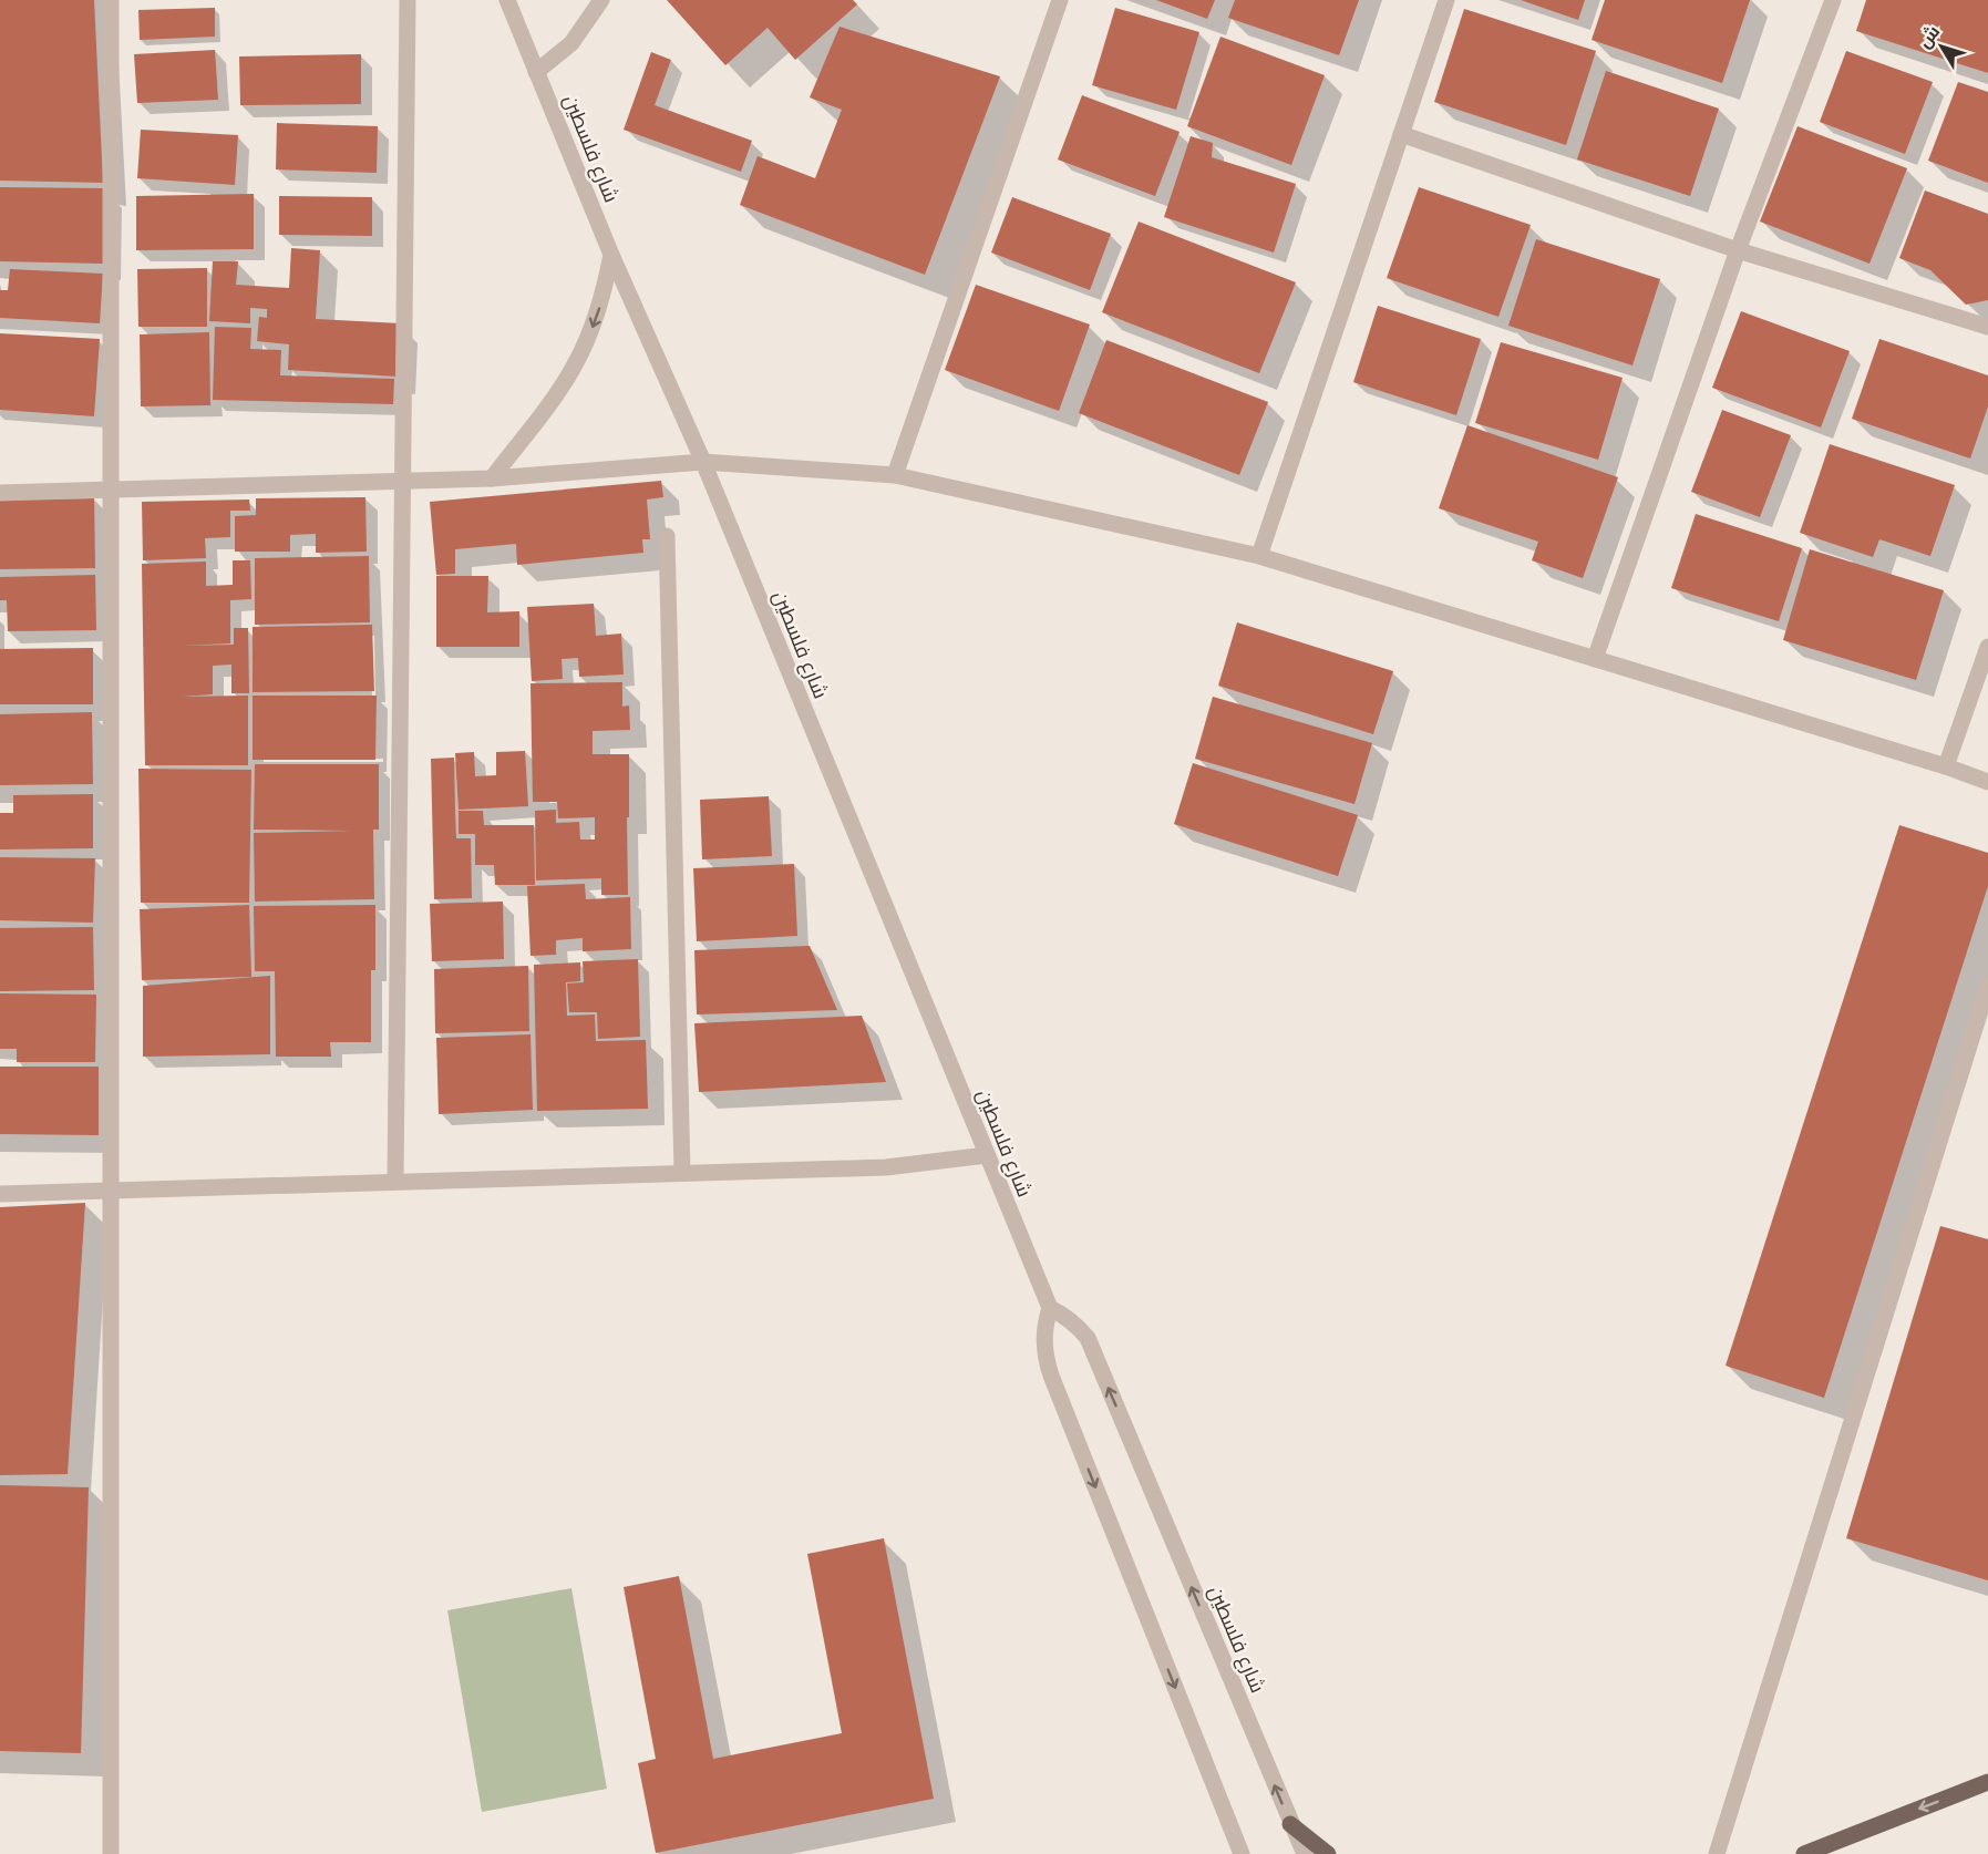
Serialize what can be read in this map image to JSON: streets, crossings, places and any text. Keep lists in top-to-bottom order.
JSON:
{
  "streets": {
    "street": ["شارع فلسطين"]
  },
  "north": "top left"
}
